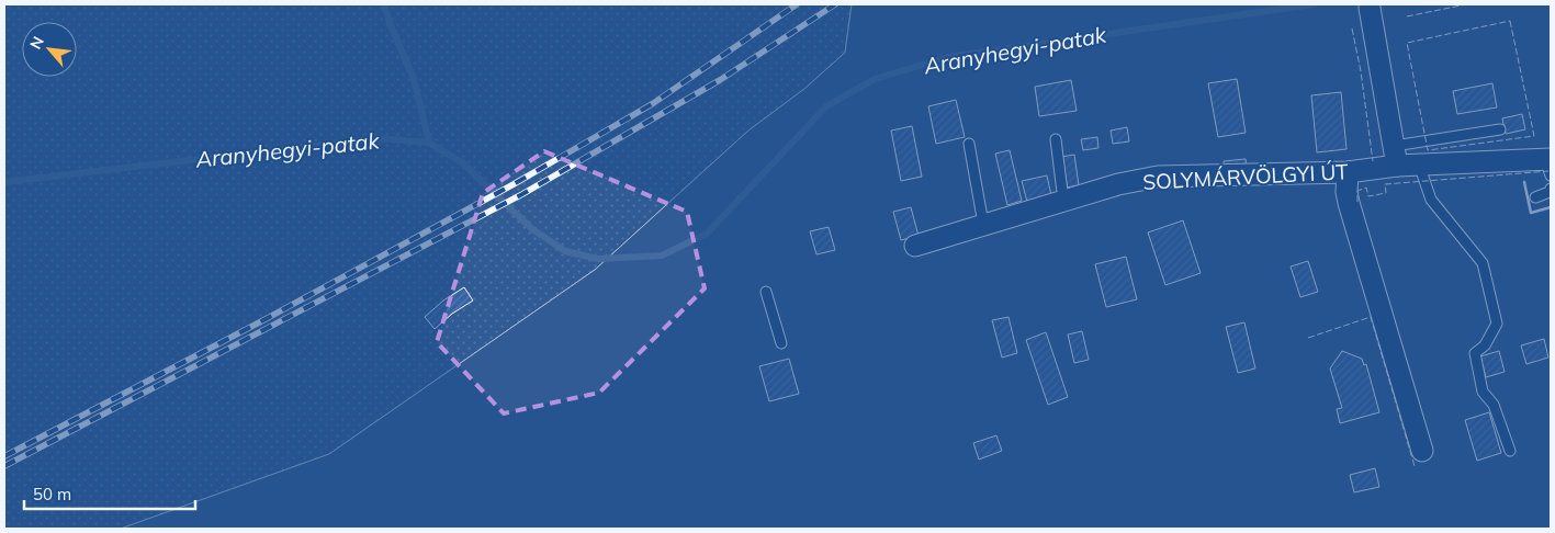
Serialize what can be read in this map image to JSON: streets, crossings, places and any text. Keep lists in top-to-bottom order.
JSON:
{
  "streets": {
    "street": ["SOLYMÁRVÖLGYI ÚT"]
  },
  "water": ["Aranyhegyi-patak"],
  "scale_bar": "50 m",
  "north": "top left"
}
